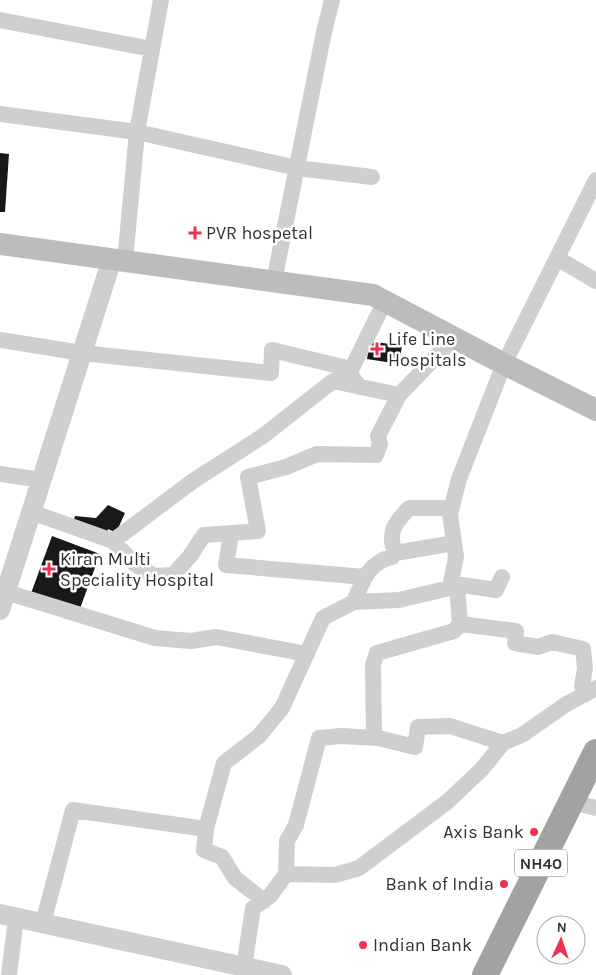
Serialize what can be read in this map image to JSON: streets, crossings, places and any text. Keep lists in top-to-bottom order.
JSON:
{
  "streets": {
    "highway": ["NH40"]
  },
  "places": {
    "health": ["PVR hospetal", "Life Line Hospitals", "Kiran Multi Speciality Hospital"],
    "other": ["Axis Bank", "Bank of India", "Indian Bank"]
  },
  "north": "top"
}
